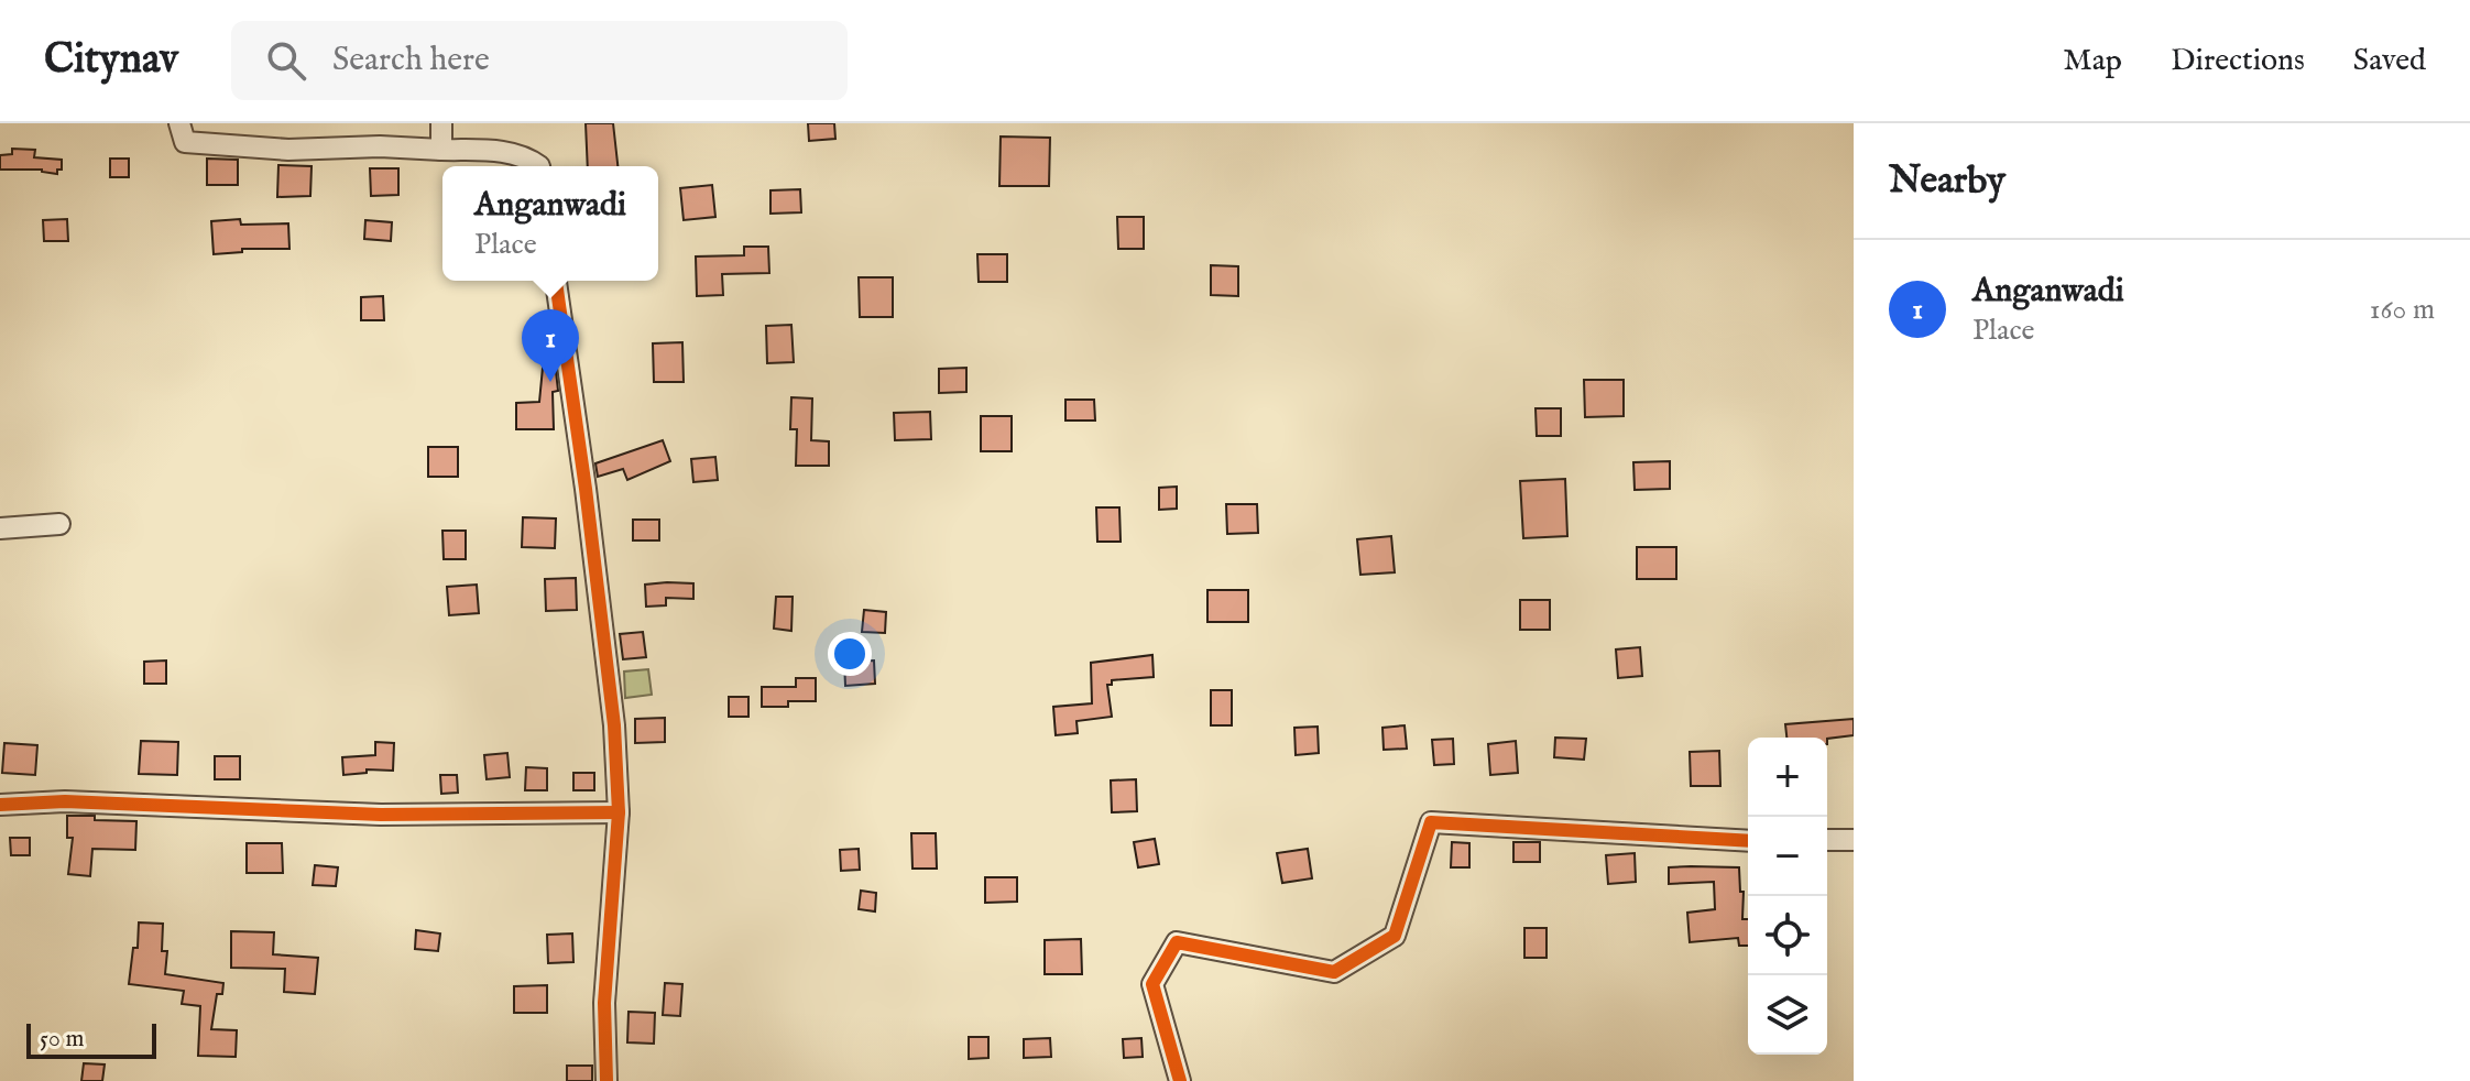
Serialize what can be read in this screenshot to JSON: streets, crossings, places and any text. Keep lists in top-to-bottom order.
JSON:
{
  "scale_bar": "50 m",
  "page": {
    "header": "Citynav",
    "search": "Search here",
    "nav": ["Map", "Directions", "Saved"],
    "heading": "Nearby",
    "popup": ["Anganwadi", "Place"],
    "list": [
      {
        "mark": "1",
        "name": "Anganwadi",
        "note": "Place",
        "value": "160 m"
      }
    ],
    "pins": "1",
    "map_buttons": ["+", "−"],
    "scale": "50 m"
  }
}
